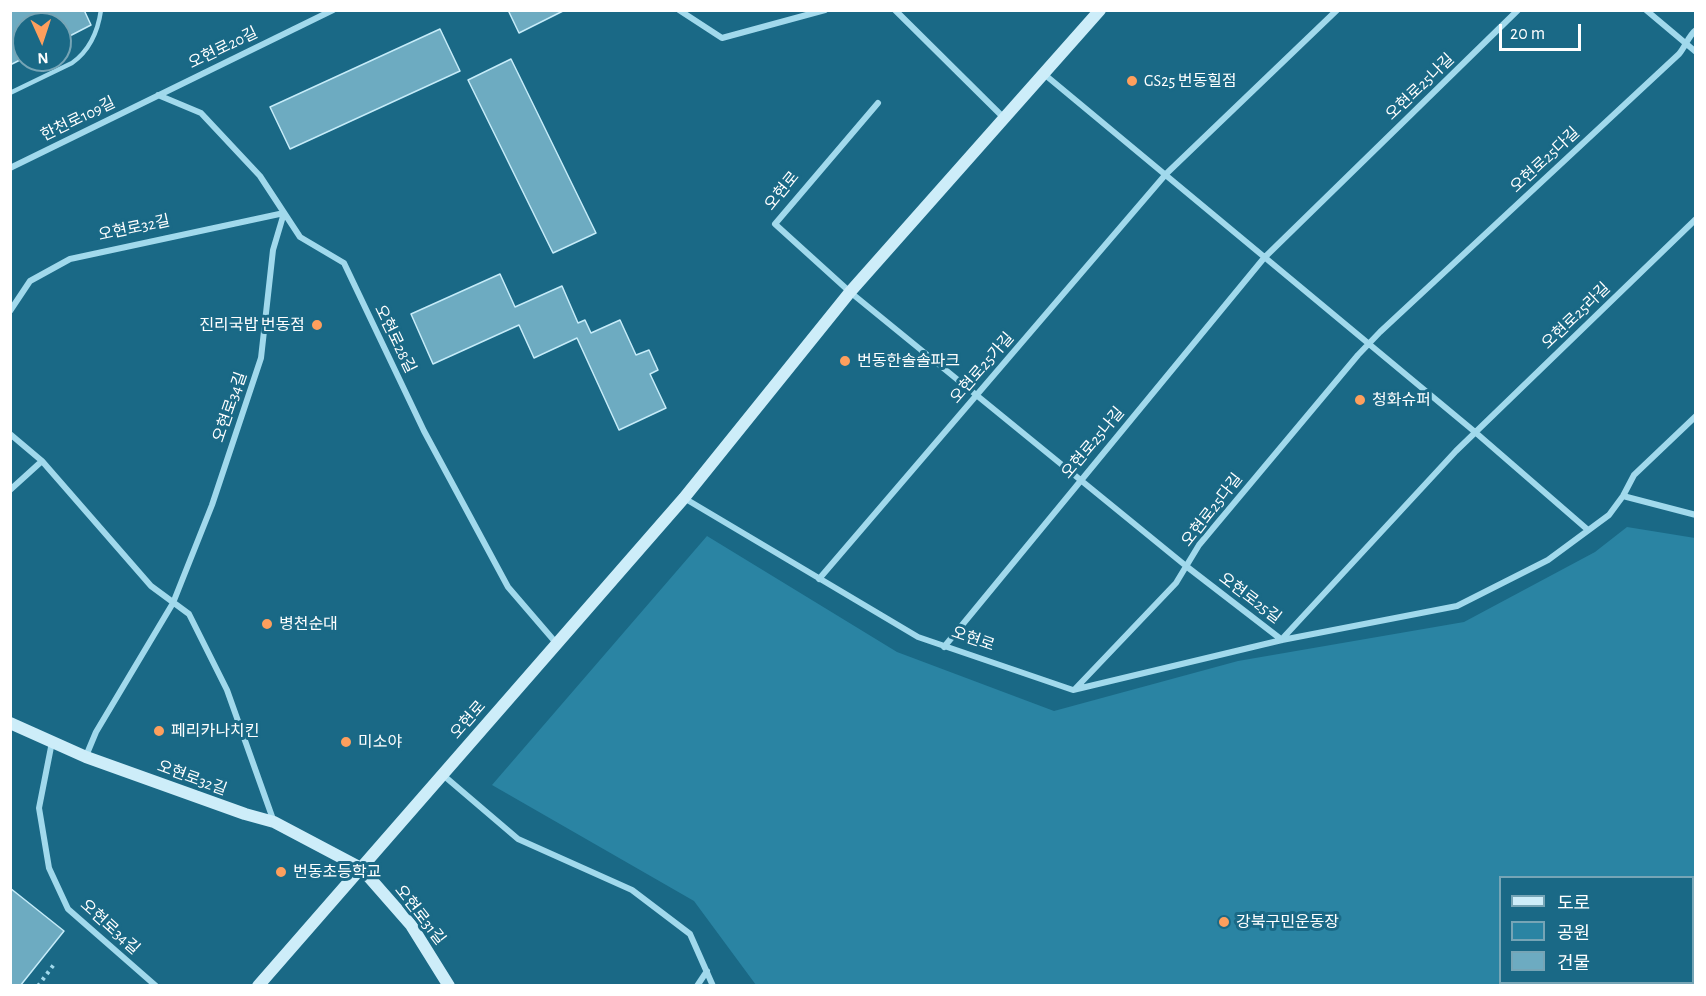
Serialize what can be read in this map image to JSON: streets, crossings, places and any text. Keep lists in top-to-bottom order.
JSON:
{
  "streets": {
    "street": [
      "오현로20길",
      "오현로25나길",
      "한천로109길",
      "오현로25다길",
      "오현로",
      "오현로32길",
      "오현로25라길",
      "오현로28길",
      "오현로25가길",
      "오현로34길",
      "오현로25길",
      "오현로31길"
    ]
  },
  "crossings": [
    ["오현로20길", "한천로109길"],
    ["오현로20길", "오현로28길"],
    ["오현로25나길", "오현로"],
    ["오현로25나길", "오현로25길"],
    ["한천로109길", "오현로28길"],
    ["오현로25다길", "오현로"],
    ["오현로25다길", "오현로25길"],
    ["오현로", "오현로32길"],
    ["오현로", "오현로28길"],
    ["오현로", "오현로25가길"],
    ["오현로", "오현로25길"],
    ["오현로", "오현로31길"],
    ["오현로32길", "오현로28길"],
    ["오현로32길", "오현로34길"],
    ["오현로32길", "오현로31길"],
    ["오현로25라길", "오현로25길"],
    ["오현로28길", "오현로34길"],
    ["오현로25가길", "오현로25길"]
  ],
  "places": [
    "GS25 번동힐점",
    "진리국밥 번동점",
    "번동한솔솔파크",
    "청화슈퍼",
    "병천순대",
    "페리카나치킨",
    "미소야",
    "번동초등학교",
    "강북구민운동장"
  ],
  "legend": ["도로", "공원", "건물"],
  "scale_bar": "20 m",
  "north": "bottom"
}
